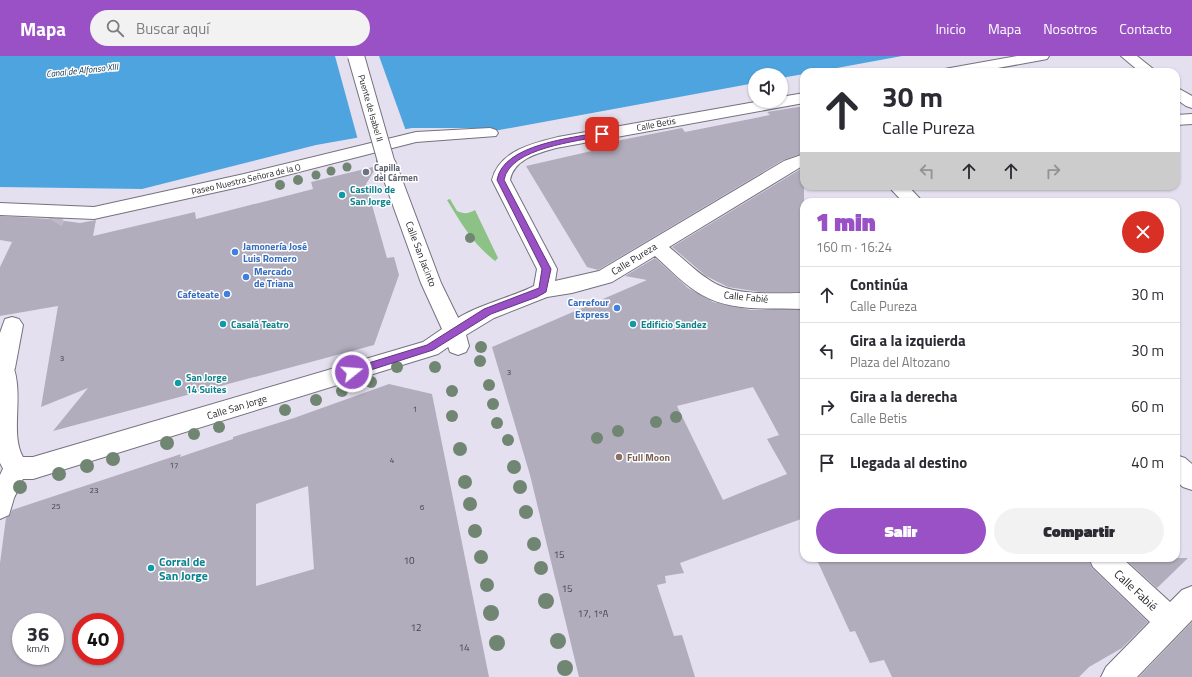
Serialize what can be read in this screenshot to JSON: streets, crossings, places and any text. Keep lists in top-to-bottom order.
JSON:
{
  "streets": {
    "street": [
      "Puente de Isabel II",
      "Calle Betis",
      "Paseo Nuestra Señora de la O",
      "Calle San Jacinto",
      "Calle Pureza",
      "Calle Fabié",
      "Calle San Jorge"
    ]
  },
  "crossings": [
    ["Puente de Isabel II", "Calle San Jacinto"],
    ["Calle Betis", "Calle Pureza"],
    ["Calle San Jacinto", "Calle Pureza"],
    ["Calle San Jacinto", "Calle San Jorge"],
    ["Calle Pureza", "Calle Fabié"],
    ["Calle Pureza", "Calle San Jorge"]
  ],
  "water": ["Canal de Alfonso XIII"],
  "places": [
    "Capilla del Cármen",
    "Castillo de San Jorge",
    "Jamonería José Luis Romero",
    "Mercado de Triana",
    "Cafeteate",
    "Carrefour Express",
    "Casalá Teatro",
    "Edificio Sandez",
    "San Jorge 14 Suites",
    "Full Moon",
    "Corral de San Jorge"
  ],
  "house_numbers": [
    "3",
    "3",
    "1",
    "4",
    "17",
    "23",
    "25",
    "6",
    "15",
    "10",
    "15",
    "17, 1ºA",
    "12",
    "14"
  ],
  "page": {
    "header": "Mapa",
    "search": "Buscar aquí",
    "nav": [
      "Inicio",
      "Mapa",
      "Nosotros",
      "Contacto"
    ],
    "turn": ["30 m", "Calle Pureza"],
    "heading": ["1 min", "160 m · 16:24"],
    "list": [
      {
        "name": "Continúa",
        "note": "Calle Pureza",
        "value": "30 m"
      },
      {
        "name": "Gira a la izquierda",
        "note": "Plaza del Altozano",
        "value": "30 m"
      },
      {
        "name": "Gira a la derecha",
        "note": "Calle Betis",
        "value": "60 m"
      },
      {
        "name": "Llegada al destino",
        "value": "40 m"
      }
    ],
    "buttons": ["Salir", "Compartir"],
    "speed": "36 km/h",
    "limit": "40"
  }
}
